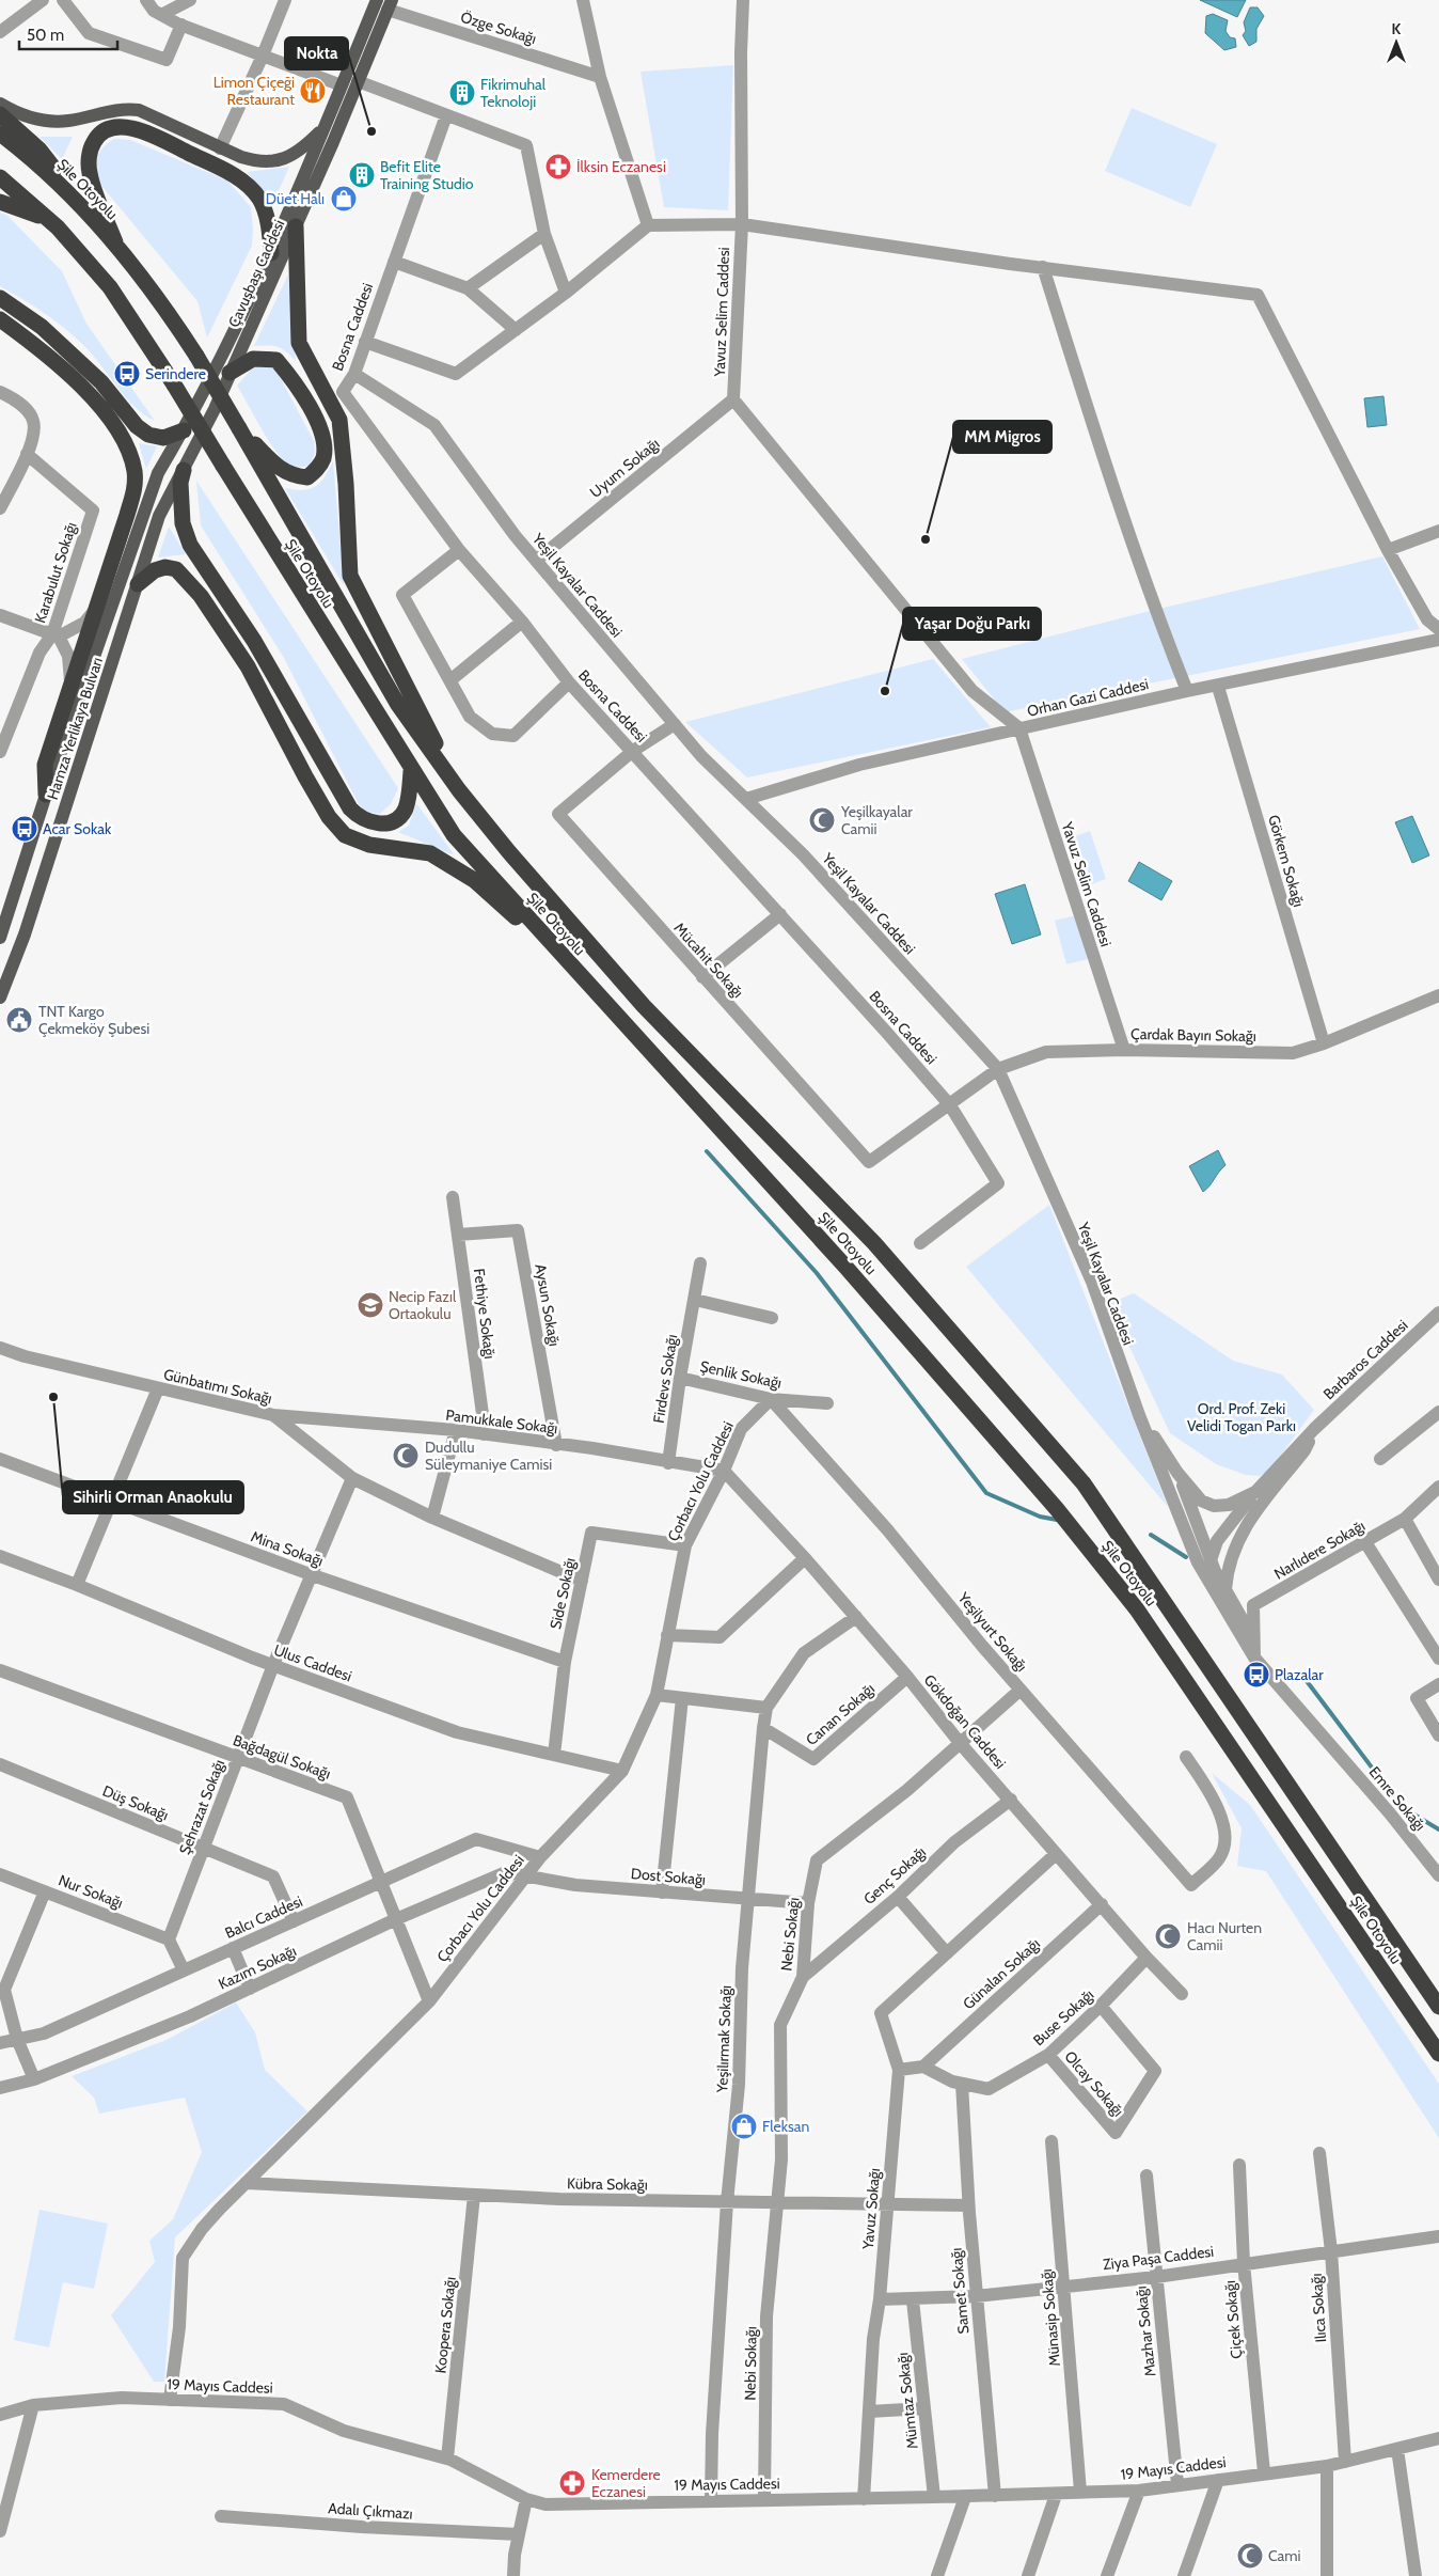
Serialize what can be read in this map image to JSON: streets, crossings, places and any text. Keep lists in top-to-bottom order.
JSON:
{
  "streets": {
    "highway": ["Şile Otoyolu"],
    "main road": ["Çavuşbaşı Caddesi", "Hamza Yerlikaya Bulvarı"],
    "street": [
      "Özge Sokağı",
      "Yavuz Selim Caddesi",
      "Bosna Caddesi",
      "Uyum Sokağı",
      "Karabulut Sokağı",
      "Yeşil Kayalar Caddesi",
      "Orhan Gazi Caddesi",
      "Görkem Sokağı",
      "Mücahit Sokağı",
      "Çardak Bayırı Sokağı",
      "Aysun Sokağı",
      "Fethiye Sokağı",
      "Barbaros Caddesi",
      "Şenlik Sokağı",
      "Firdevs Sokağı",
      "Günbatımı Sokağı",
      "Pamukkale Sokağı",
      "Çorbacı Yolu Caddesi",
      "Mina Sokağı",
      "Narlıdere Sokağı",
      "Side Sokağı",
      "Yeşilyurt Sokağı",
      "Ulus Caddesi",
      "Canan Sokağı",
      "Gökdoğan Caddesi",
      "Bağdagül Sokağı",
      "Emre Sokağı",
      "Düş Sokağı",
      "Şehrazat Sokağı",
      "Genç Sokağı",
      "Dost Sokağı",
      "Nur Sokağı",
      "Balcı Caddesi",
      "Nebi Sokağı",
      "Kazım Sokağı",
      "Günalan Sokağı",
      "Buse Sokağı",
      "Yeşilırmak Sokağı",
      "Olcay Sokağı",
      "Kübra Sokağı",
      "Yavuz Sokağı",
      "Ziya Paşa Caddesi",
      "Samet Sokağı",
      "Ilıca Sokağı",
      "Münasip Sokağı",
      "Çiçek Sokağı",
      "Koopera Sokağı",
      "Mazhar Sokağı",
      "19 Mayıs Caddesi",
      "Mümtaz Sokağı",
      "Adalı Çıkmazı"
    ]
  },
  "crossings": [
    ["Özge Sokağı", "Çavuşbaşı Caddesi"],
    ["Çavuşbaşı Caddesi", "Hamza Yerlikaya Bulvarı"],
    ["Yavuz Selim Caddesi", "Uyum Sokağı"],
    ["Yavuz Selim Caddesi", "Orhan Gazi Caddesi"],
    ["Yavuz Selim Caddesi", "Çardak Bayırı Sokağı"],
    ["Bosna Caddesi", "Yeşil Kayalar Caddesi"],
    ["Bosna Caddesi", "Mücahit Sokağı"],
    ["Bosna Caddesi", "Çardak Bayırı Sokağı"],
    ["Uyum Sokağı", "Yeşil Kayalar Caddesi"],
    ["Yeşil Kayalar Caddesi", "Orhan Gazi Caddesi"],
    ["Yeşil Kayalar Caddesi", "Mücahit Sokağı"],
    ["Yeşil Kayalar Caddesi", "Çardak Bayırı Sokağı"],
    ["Orhan Gazi Caddesi", "Görkem Sokağı"],
    ["Görkem Sokağı", "Çardak Bayırı Sokağı"],
    ["Mücahit Sokağı", "Çardak Bayırı Sokağı"],
    ["Aysun Sokağı", "Fethiye Sokağı"],
    ["Aysun Sokağı", "Pamukkale Sokağı"],
    ["Fethiye Sokağı", "Pamukkale Sokağı"],
    ["Şenlik Sokağı", "Firdevs Sokağı"],
    ["Şenlik Sokağı", "Çorbacı Yolu Caddesi"],
    ["Şenlik Sokağı", "Yeşilyurt Sokağı"],
    ["Firdevs Sokağı", "Pamukkale Sokağı"],
    ["Günbatımı Sokağı", "Pamukkale Sokağı"],
    ["Günbatımı Sokağı", "Side Sokağı"],
    ["Günbatımı Sokağı", "Şehrazat Sokağı"],
    ["Pamukkale Sokağı", "Çorbacı Yolu Caddesi"],
    ["Pamukkale Sokağı", "Gökdoğan Caddesi"],
    ["Çorbacı Yolu Caddesi", "Side Sokağı"],
    ["Çorbacı Yolu Caddesi", "Yeşilyurt Sokağı"],
    ["Çorbacı Yolu Caddesi", "Ulus Caddesi"],
    ["Çorbacı Yolu Caddesi", "Gökdoğan Caddesi"],
    ["Çorbacı Yolu Caddesi", "Bağdagül Sokağı"],
    ["Çorbacı Yolu Caddesi", "Dost Sokağı"],
    ["Çorbacı Yolu Caddesi", "Balcı Caddesi"],
    ["Çorbacı Yolu Caddesi", "Kazım Sokağı"],
    ["Çorbacı Yolu Caddesi", "Kübra Sokağı"],
    ["Çorbacı Yolu Caddesi", "19 Mayıs Caddesi"],
    ["Mina Sokağı", "Side Sokağı"],
    ["Mina Sokağı", "Şehrazat Sokağı"],
    ["Narlıdere Sokağı", "Emre Sokağı"],
    ["Side Sokağı", "Ulus Caddesi"],
    ["Yeşilyurt Sokağı", "Nebi Sokağı"],
    ["Ulus Caddesi", "Şehrazat Sokağı"],
    ["Canan Sokağı", "Gökdoğan Caddesi"],
    ["Canan Sokağı", "Yeşilırmak Sokağı"],
    ["Gökdoğan Caddesi", "Genç Sokağı"],
    ["Gökdoğan Caddesi", "Nebi Sokağı"],
    ["Gökdoğan Caddesi", "Günalan Sokağı"],
    ["Gökdoğan Caddesi", "Buse Sokağı"],
    ["Gökdoğan Caddesi", "Yeşilırmak Sokağı"],
    ["Gökdoğan Caddesi", "Yavuz Sokağı"],
    ["Bağdagül Sokağı", "Şehrazat Sokağı"],
    ["Bağdagül Sokağı", "Balcı Caddesi"],
    ["Bağdagül Sokağı", "Kazım Sokağı"],
    ["Düş Sokağı", "Şehrazat Sokağı"],
    ["Düş Sokağı", "Balcı Caddesi"],
    ["Şehrazat Sokağı", "Nur Sokağı"],
    ["Genç Sokağı", "Nebi Sokağı"],
    ["Dost Sokağı", "Nebi Sokağı"],
    ["Dost Sokağı", "Kazım Sokağı"],
    ["Dost Sokağı", "Yeşilırmak Sokağı"],
    ["Nebi Sokağı", "Kübra Sokağı"],
    ["Nebi Sokağı", "19 Mayıs Caddesi"],
    ["Günalan Sokağı", "Buse Sokağı"],
    ["Buse Sokağı", "Olcay Sokağı"],
    ["Buse Sokağı", "Samet Sokağı"],
    ["Yeşilırmak Sokağı", "Kübra Sokağı"],
    ["Yeşilırmak Sokağı", "19 Mayıs Caddesi"],
    ["Kübra Sokağı", "Yavuz Sokağı"],
    ["Kübra Sokağı", "Samet Sokağı"],
    ["Kübra Sokağı", "Koopera Sokağı"],
    ["Yavuz Sokağı", "Ziya Paşa Caddesi"],
    ["Yavuz Sokağı", "19 Mayıs Caddesi"],
    ["Ziya Paşa Caddesi", "Samet Sokağı"],
    ["Ziya Paşa Caddesi", "Ilıca Sokağı"],
    ["Ziya Paşa Caddesi", "Münasip Sokağı"],
    ["Ziya Paşa Caddesi", "Çiçek Sokağı"],
    ["Ziya Paşa Caddesi", "Mazhar Sokağı"],
    ["Ziya Paşa Caddesi", "Mümtaz Sokağı"],
    ["Samet Sokağı", "19 Mayıs Caddesi"],
    ["Ilıca Sokağı", "19 Mayıs Caddesi"],
    ["Münasip Sokağı", "19 Mayıs Caddesi"],
    ["Çiçek Sokağı", "19 Mayıs Caddesi"],
    ["Koopera Sokağı", "19 Mayıs Caddesi"],
    ["Mazhar Sokağı", "19 Mayıs Caddesi"],
    ["19 Mayıs Caddesi", "Mümtaz Sokağı"]
  ],
  "parks": ["Ord. Prof. Zeki Velidi Togan Parkı"],
  "places": {
    "restaurant": ["Limon Çiçeği Restaurant"],
    "building": ["Fikrimuhal Teknoloji", "Befit Elite Training Studio"],
    "other": [
      "Nokta",
      "MM Migros",
      "Yaşar Doğu Parkı",
      "Sihirli Orman Anaokulu"
    ],
    "pharmacy": ["İlksin Eczanesi", "Kemerdere Eczanesi"],
    "shop": ["Düet Halı", "Fleksan"],
    "bus stop": ["Serindere", "Acar Sokak", "Plazalar"],
    "mosque": [
      "Yeşilkayalar Camii",
      "Dudullu Süleymaniye Camisi",
      "Hacı Nurten Camii",
      "Cami"
    ],
    "public building": ["TNT Kargo Çekmeköy Şubesi"],
    "school or university": ["Necip Fazıl Ortaokulu"]
  },
  "scale_bar": "50 m",
  "north": "top"
}
